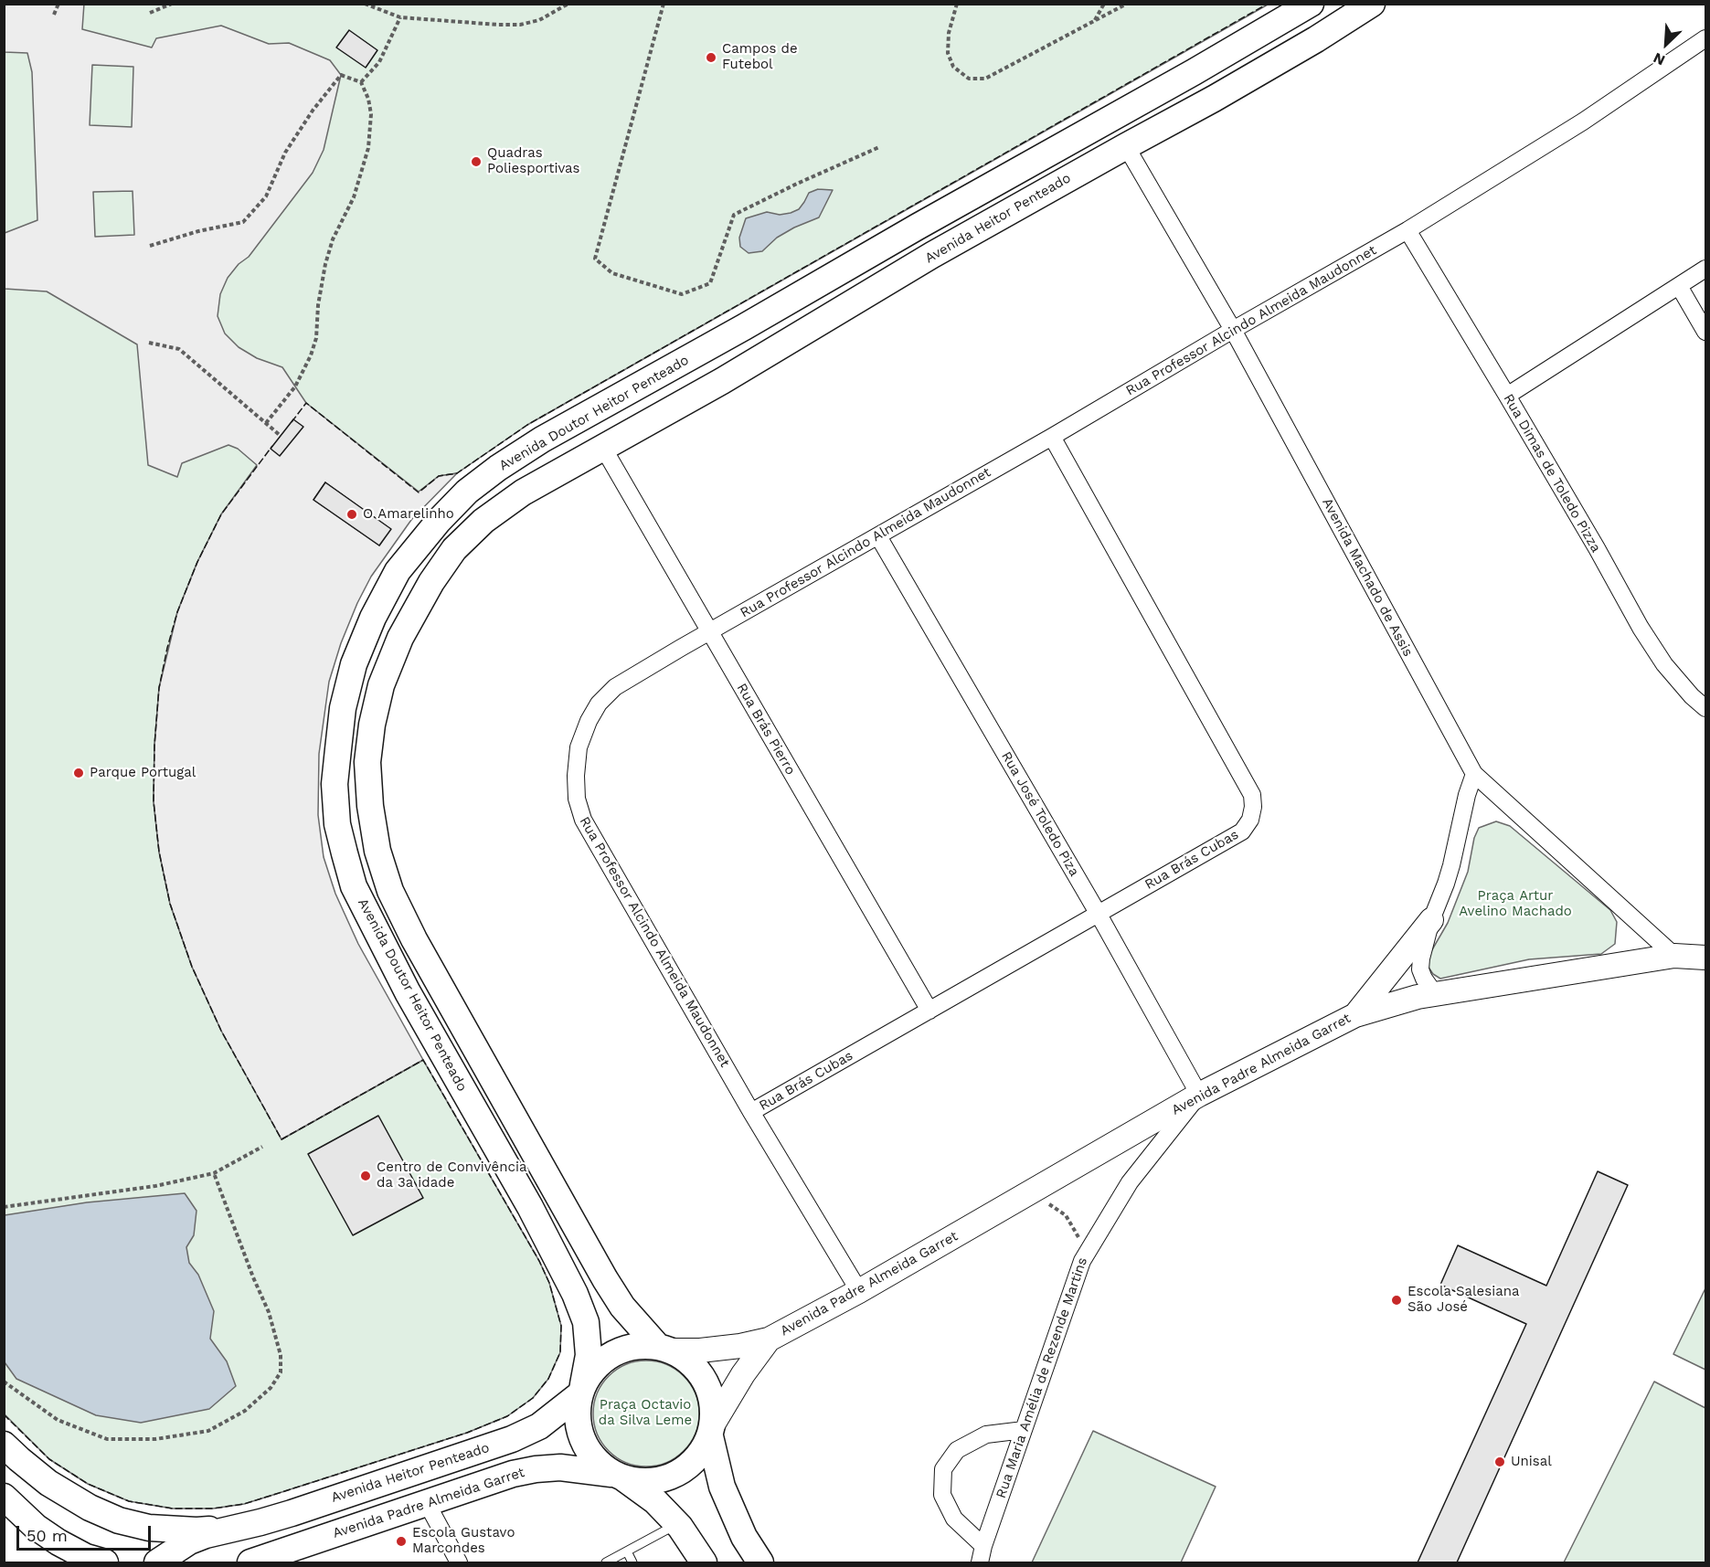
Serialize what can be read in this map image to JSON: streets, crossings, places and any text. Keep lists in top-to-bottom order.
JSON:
{
  "streets": {
    "main road": ["Avenida Heitor Penteado", "Avenida Doutor Heitor Penteado", "Avenida Padre Almeida Garret"],
    "street": [
      "Rua Professor Alcindo Almeida Maudonnet",
      "Rua Dimas de Toledo Pizza",
      "Avenida Machado de Assis",
      "Rua Brás Pierro",
      "Rua José Toledo Piza",
      "Rua Brás Cubas",
      "Rua Maria Amélia de Rezende Martins"
    ]
  },
  "crossings": [
    ["Avenida Heitor Penteado", "Avenida Doutor Heitor Penteado"],
    ["Avenida Heitor Penteado", "Avenida Machado de Assis"],
    ["Avenida Heitor Penteado", "Avenida Padre Almeida Garret"],
    ["Rua Professor Alcindo Almeida Maudonnet", "Rua Dimas de Toledo Pizza"],
    ["Rua Professor Alcindo Almeida Maudonnet", "Avenida Machado de Assis"],
    ["Rua Professor Alcindo Almeida Maudonnet", "Rua Brás Pierro"],
    ["Rua Professor Alcindo Almeida Maudonnet", "Rua José Toledo Piza"],
    ["Rua Professor Alcindo Almeida Maudonnet", "Rua Brás Cubas"],
    ["Rua Professor Alcindo Almeida Maudonnet", "Avenida Padre Almeida Garret"],
    ["Avenida Doutor Heitor Penteado", "Rua Brás Pierro"],
    ["Avenida Doutor Heitor Penteado", "Avenida Padre Almeida Garret"],
    ["Avenida Machado de Assis", "Avenida Padre Almeida Garret"],
    ["Rua Brás Pierro", "Rua Brás Cubas"],
    ["Rua José Toledo Piza", "Rua Brás Cubas"],
    ["Rua José Toledo Piza", "Avenida Padre Almeida Garret"],
    ["Rua José Toledo Piza", "Rua Maria Amélia de Rezende Martins"],
    ["Avenida Padre Almeida Garret", "Rua Maria Amélia de Rezende Martins"]
  ],
  "parks": ["Praça Artur Avelino Machado", "Praça Octavio da Silva Leme"],
  "places": [
    "Campos de Futebol",
    "Quadras Poliesportivas",
    "O Amarelinho",
    "Parque Portugal",
    "Centro de Convivência da 3a idade",
    "Escola Salesiana São José",
    "Unisal",
    "Escola Gustavo Marcondes"
  ],
  "scale_bar": "50 m",
  "north": "bottom left"
}
